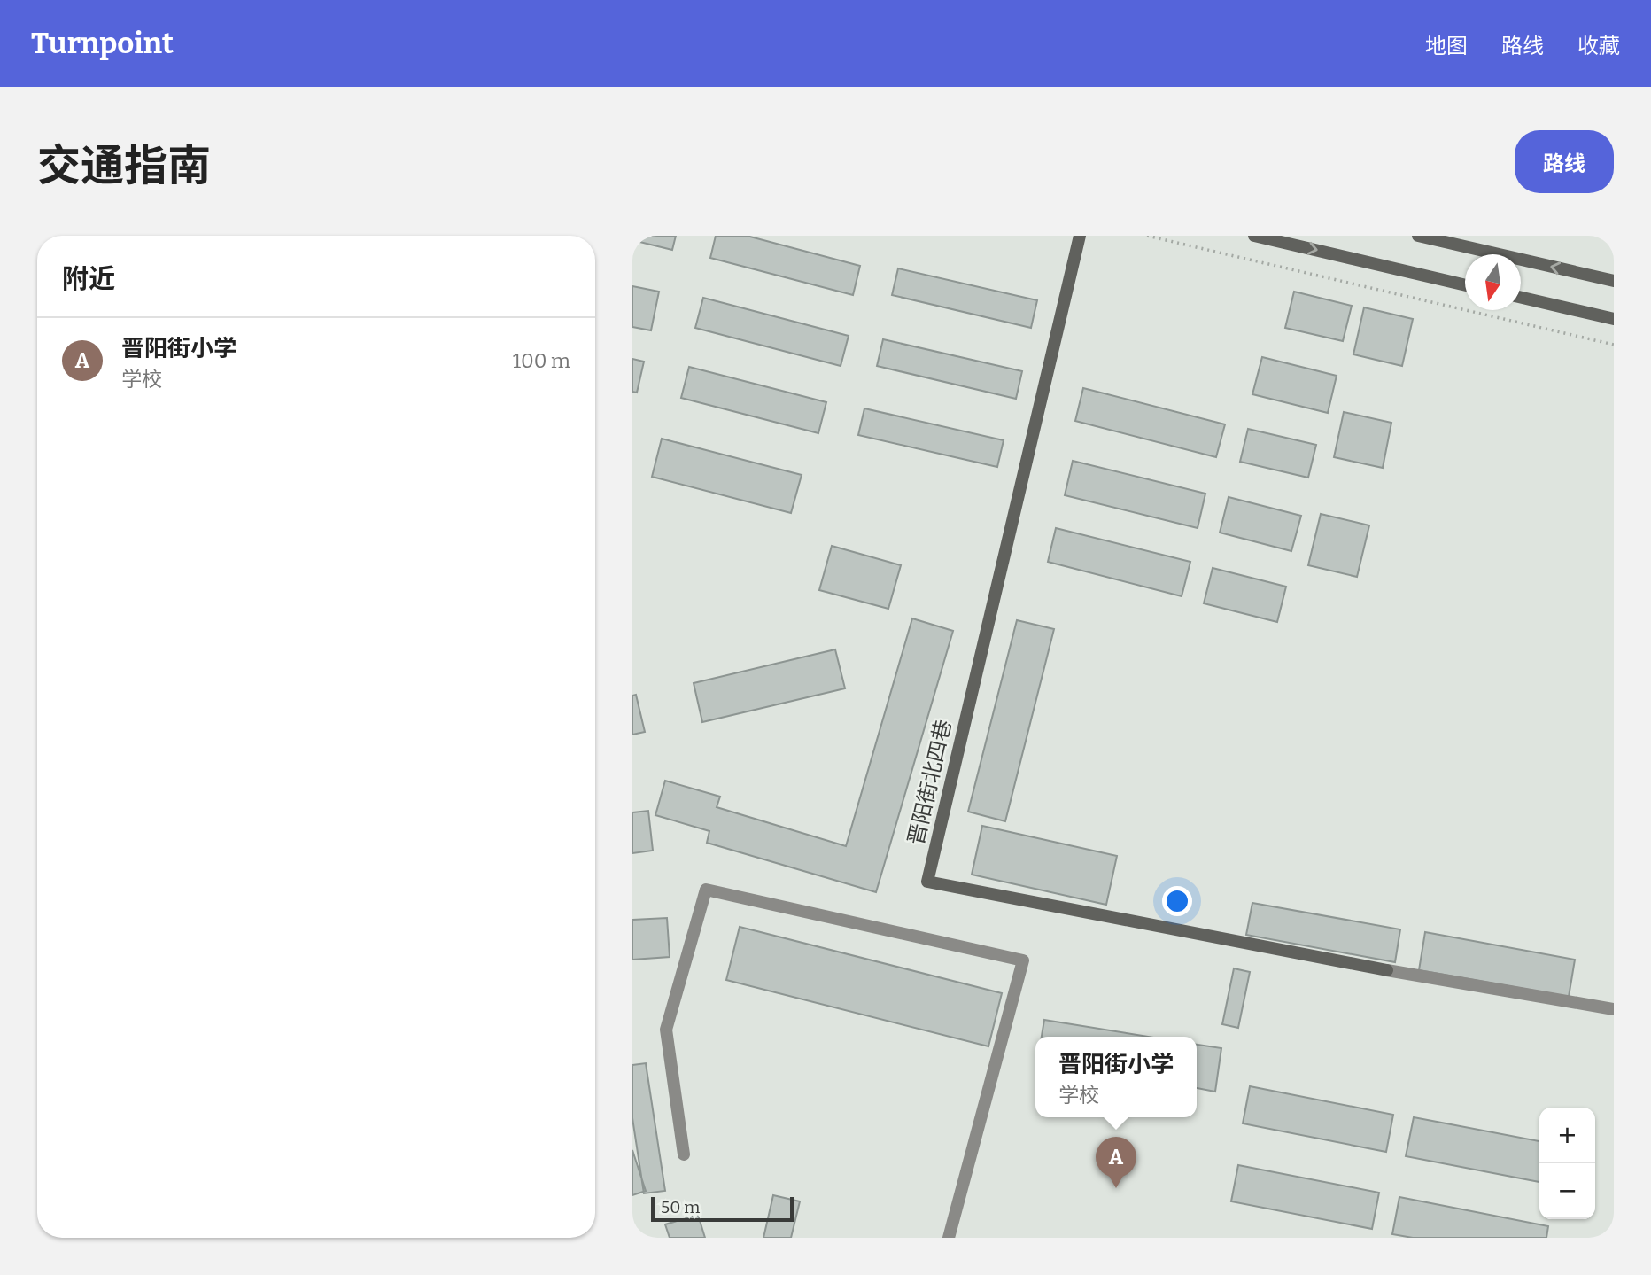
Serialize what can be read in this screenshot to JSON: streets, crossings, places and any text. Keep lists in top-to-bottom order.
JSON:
{
  "streets": {
    "street": ["晋阳街北四巷"]
  },
  "scale_bar": "50 m",
  "north": "bottom",
  "page": {
    "header": "Turnpoint",
    "nav": ["地图", "路线", "收藏"],
    "title": "交通指南",
    "buttons": "路线",
    "heading": "附近",
    "list": [
      {
        "mark": "A",
        "name": "晋阳街小学",
        "note": "学校",
        "value": "100 m"
      }
    ],
    "popup": ["晋阳街小学", "学校"],
    "map_buttons": ["+", "−"],
    "pins": "A",
    "scale": "50 m"
  }
}
